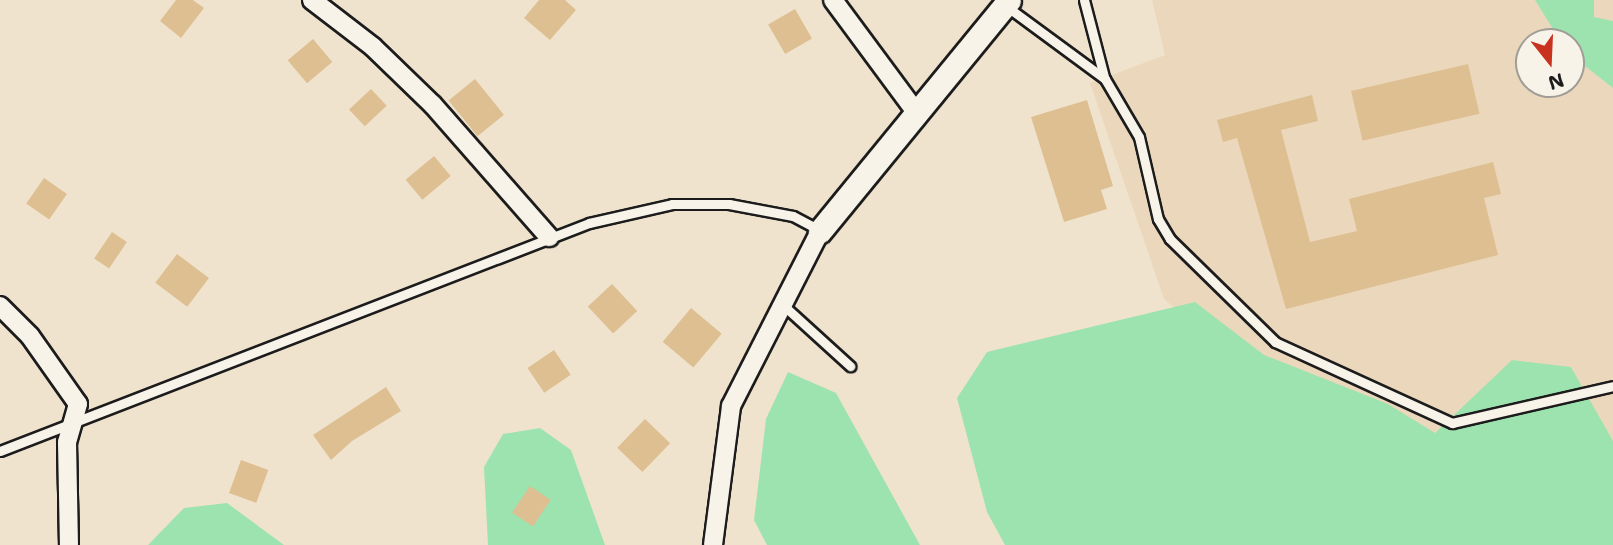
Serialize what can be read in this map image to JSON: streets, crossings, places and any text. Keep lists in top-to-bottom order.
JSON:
{
  "north": "bottom"
}
